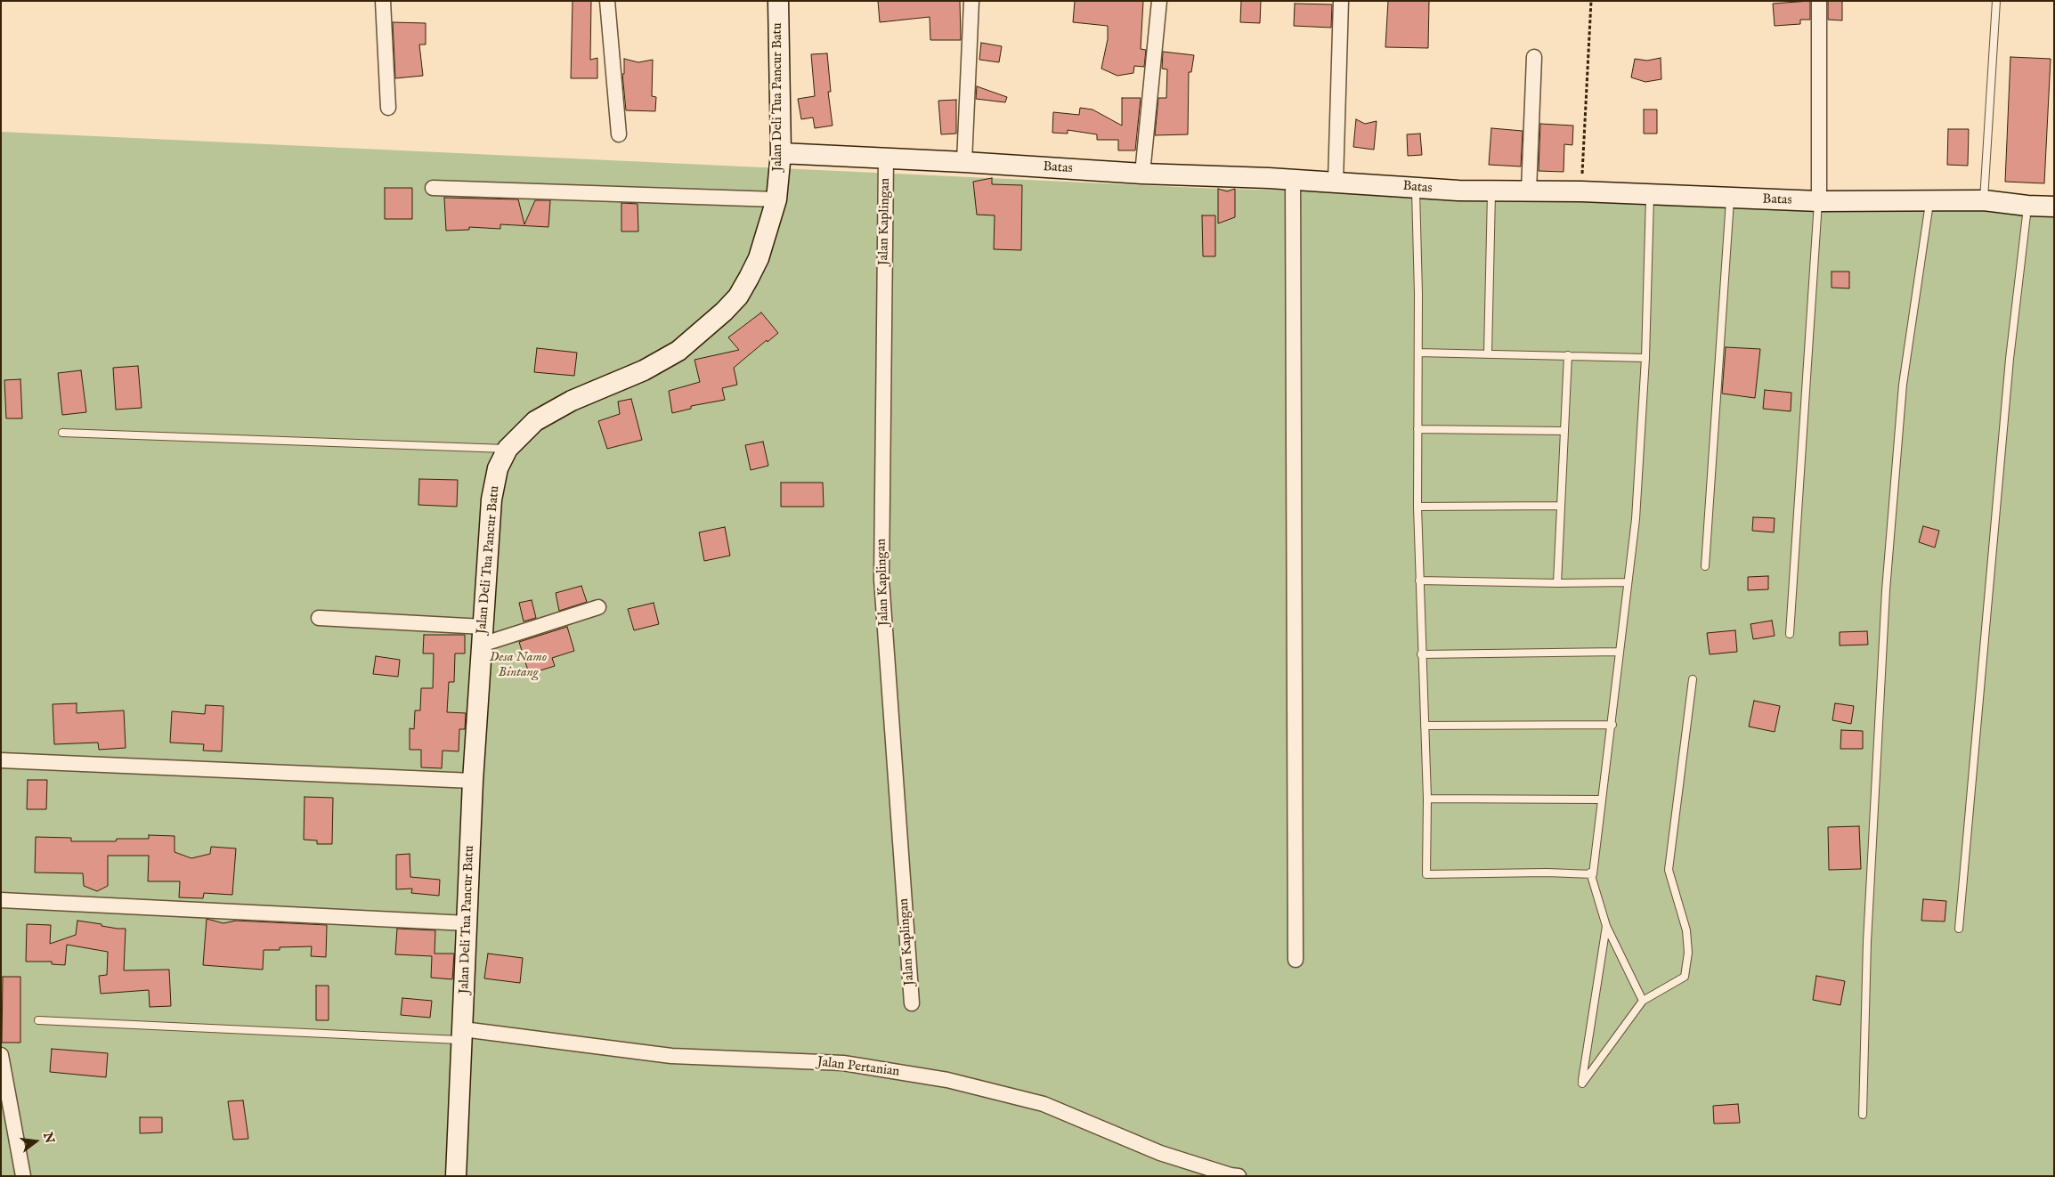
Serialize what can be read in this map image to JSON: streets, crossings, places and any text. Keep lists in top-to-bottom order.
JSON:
{
  "streets": {
    "street": [
      "Jalan Deli Tua Pancur Batu",
      "Batas",
      "Jalan Kaplingan",
      "Jalan Pertanian"
    ]
  },
  "crossings": [
    ["Jalan Deli Tua Pancur Batu", "Batas"],
    ["Jalan Deli Tua Pancur Batu", "Jalan Pertanian"],
    ["Batas", "Jalan Kaplingan"]
  ],
  "parks": ["Desa Namo Bintang"],
  "north": "right"
}
